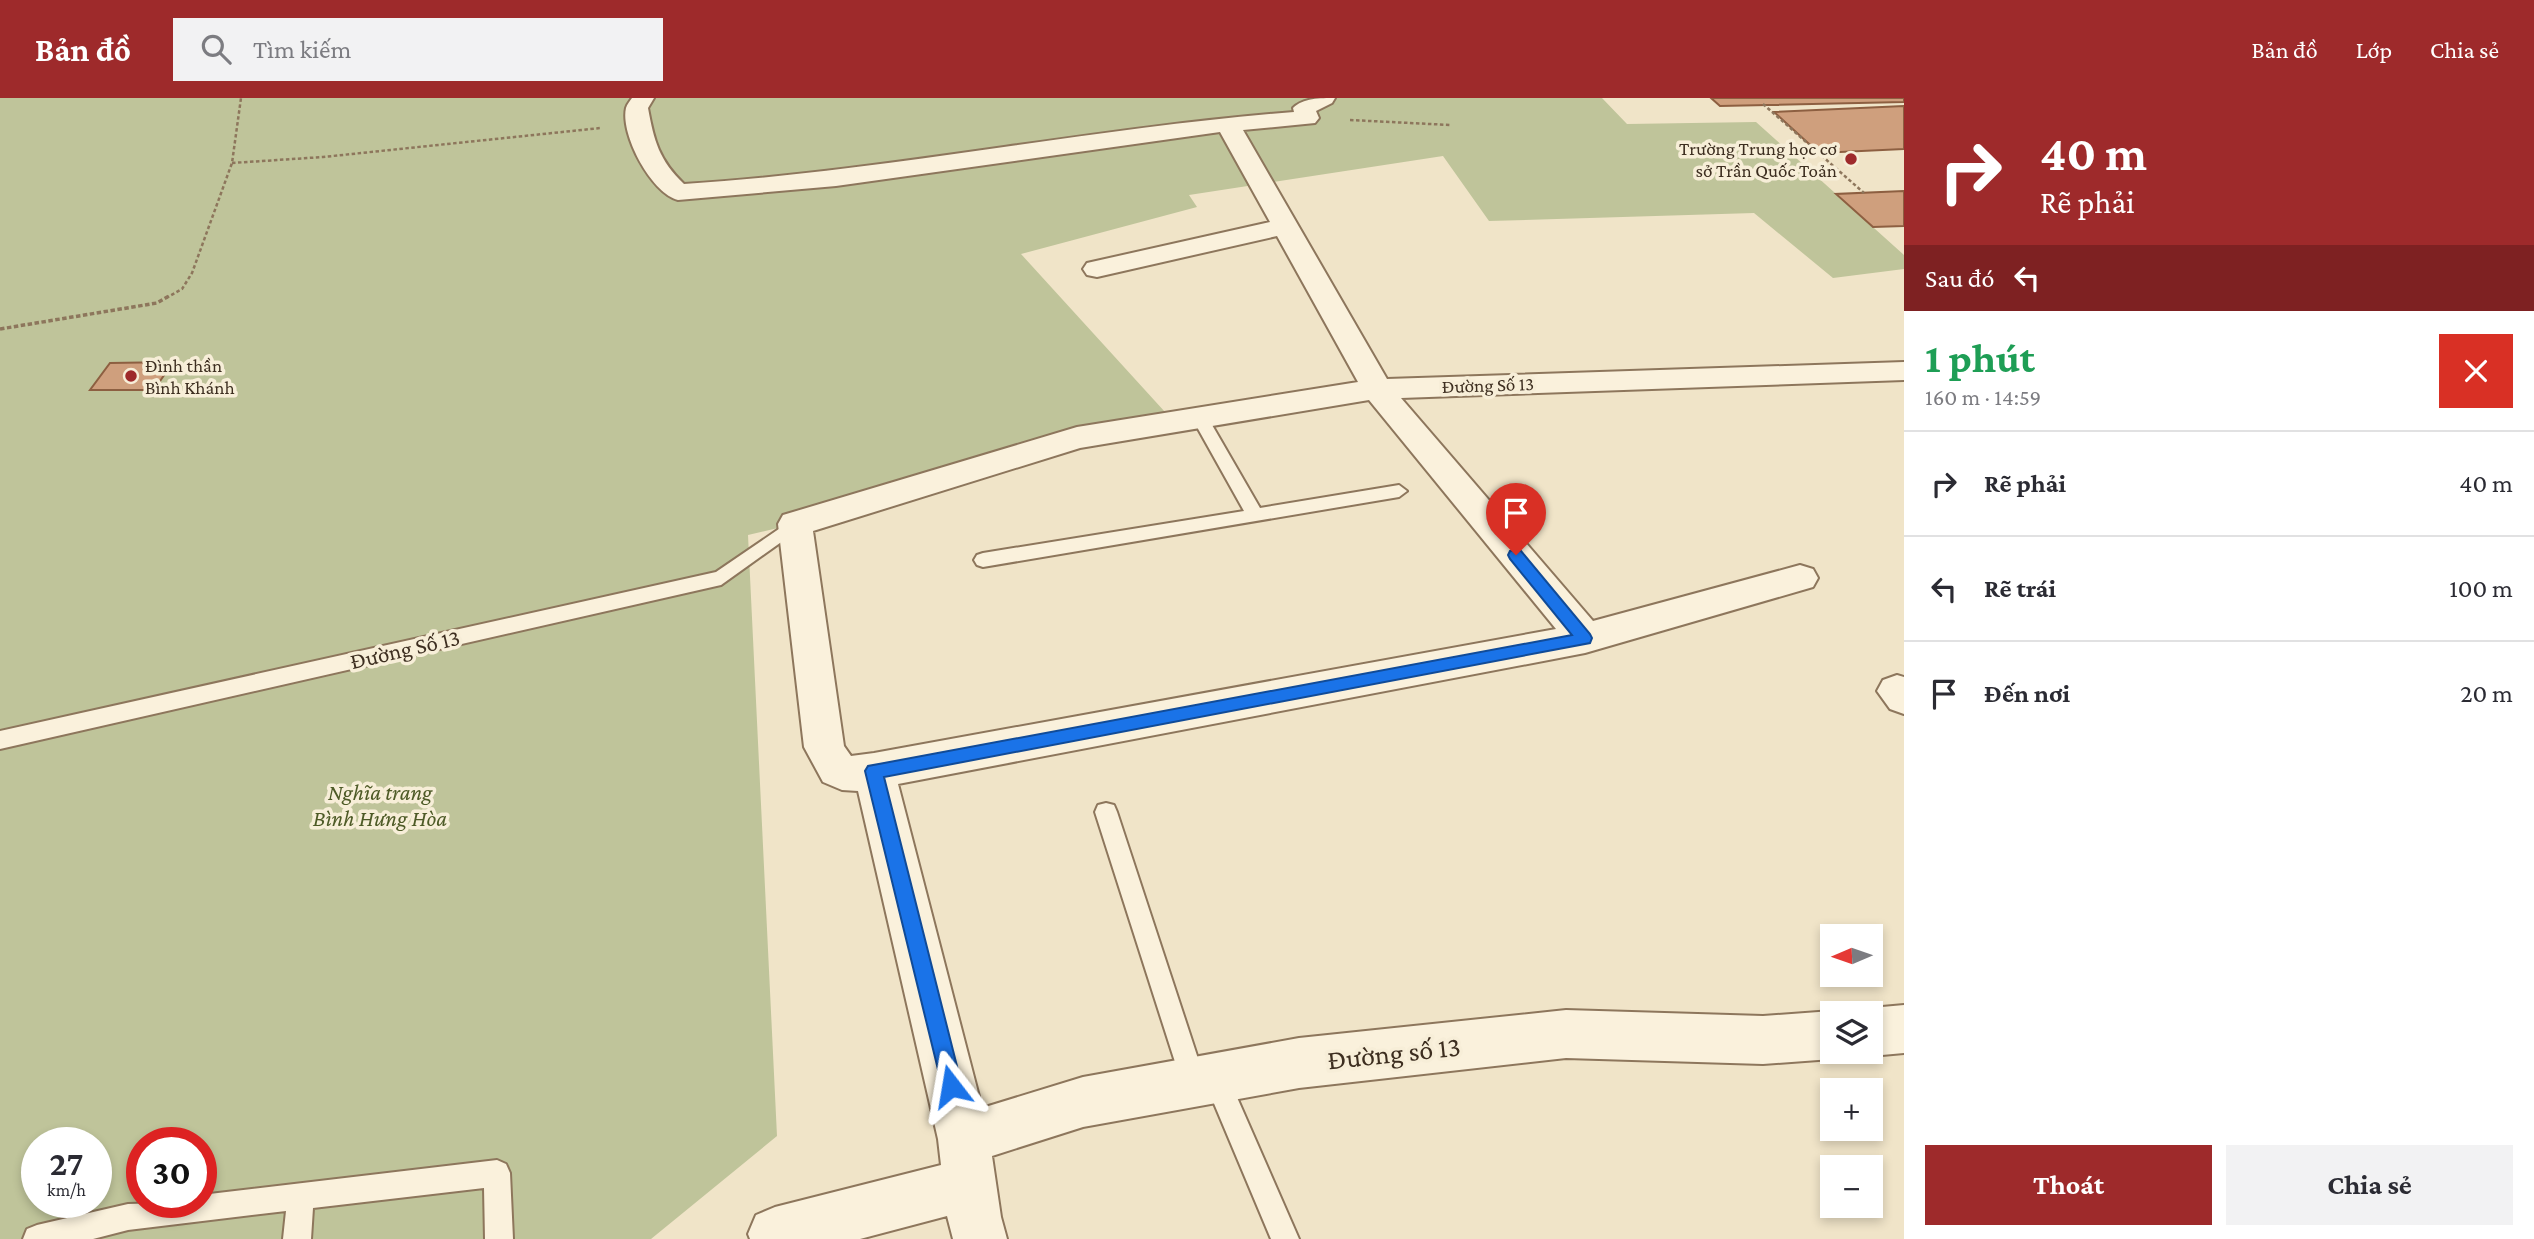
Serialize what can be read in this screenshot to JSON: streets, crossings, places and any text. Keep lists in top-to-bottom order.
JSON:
{
  "streets": {
    "street": ["Đường Số 13", "Đường số 13"]
  },
  "parks": ["Nghĩa trang Bình Hưng Hòa"],
  "places": ["Trường Trung học cơ sở Trần Quốc Toản", "Đình thần Bình Khánh"],
  "north": "left",
  "page": {
    "header": "Bản đồ",
    "search": "Tìm kiếm",
    "nav": ["Bản đồ", "Lớp", "Chia sẻ"],
    "turn": ["40 m", "Rẽ phải"],
    "then": "Sau đó",
    "heading": ["1 phút", "160 m · 14:59"],
    "list": [
      {
        "name": "Rẽ phải",
        "value": "40 m"
      },
      {
        "name": "Rẽ trái",
        "value": "100 m"
      },
      {
        "name": "Đến nơi",
        "value": "20 m"
      }
    ],
    "map_buttons": ["+", "−"],
    "speed": "27 km/h",
    "limit": "30",
    "buttons": ["Thoát", "Chia sẻ"]
  }
}
